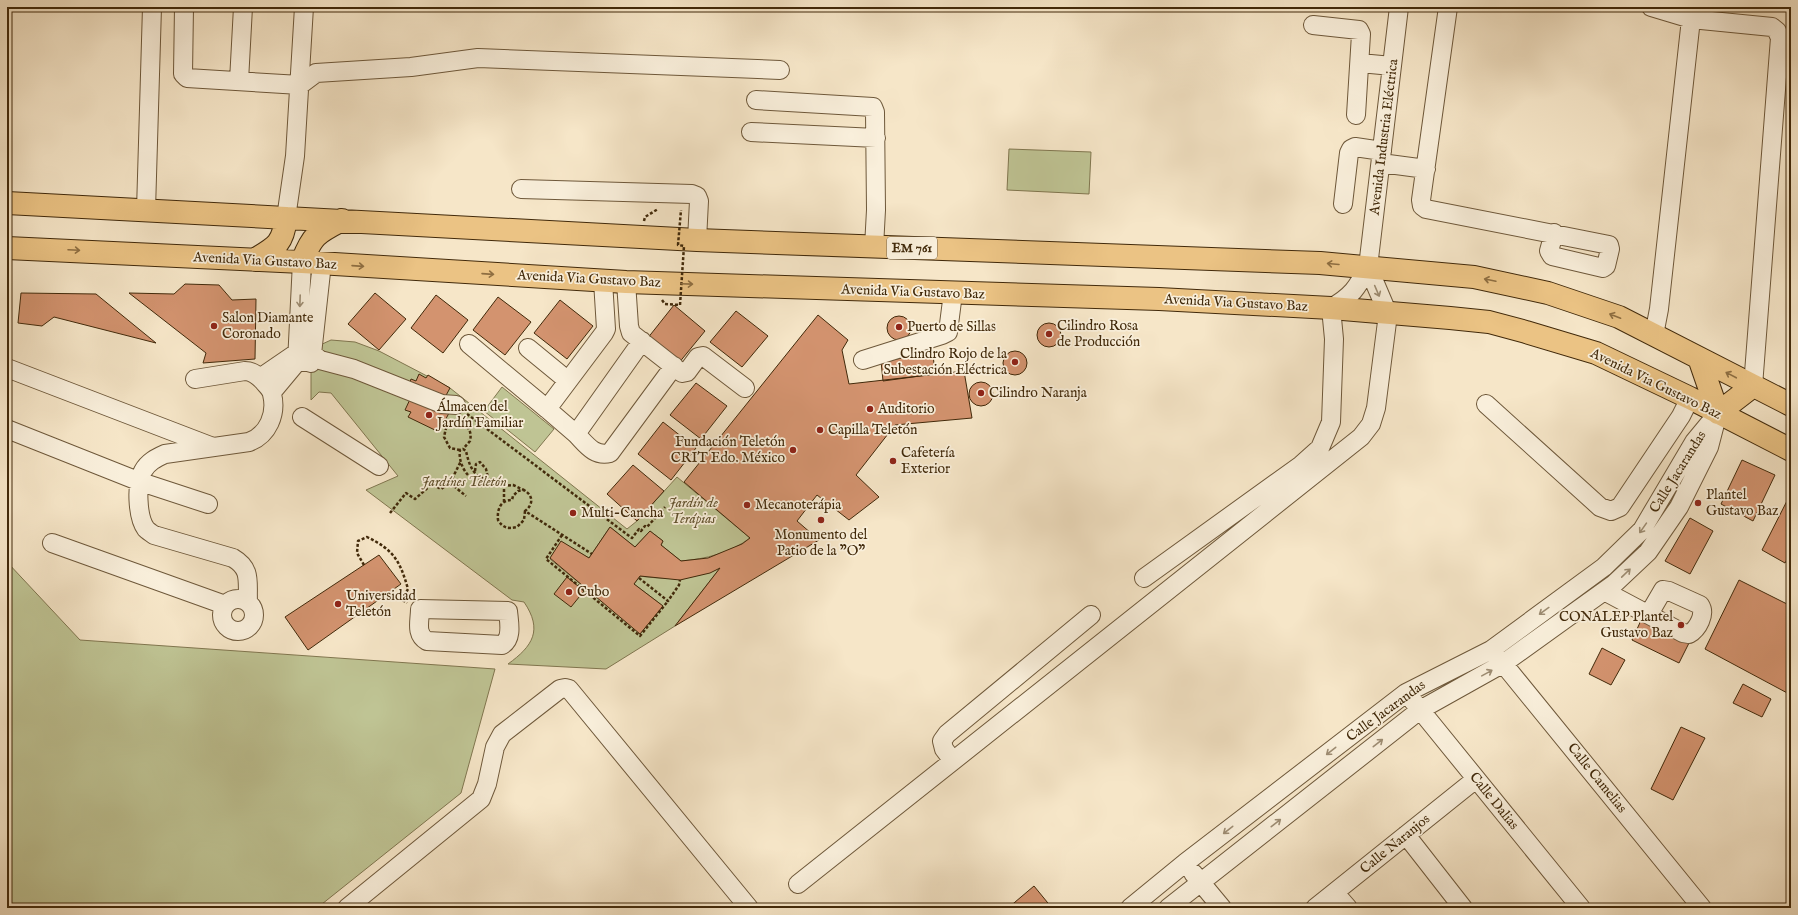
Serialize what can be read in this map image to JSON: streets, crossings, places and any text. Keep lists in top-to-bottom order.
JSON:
{
  "streets": {
    "main road": ["EM 761", "Avenida Via Gustavo Baz"],
    "street": [
      "Avenida Industria Eléctrica",
      "Calle Jacarandas",
      "Calle Camelias",
      "Calle Dalias",
      "Calle Naranjos"
    ]
  },
  "crossings": [
    ["Avenida Industria Eléctrica", "EM 761"],
    ["Avenida Industria Eléctrica", "Avenida Via Gustavo Baz"],
    ["Avenida Via Gustavo Baz", "Calle Jacarandas"],
    ["Calle Jacarandas", "Calle Camelias"],
    ["Calle Jacarandas", "Calle Dalias"],
    ["Calle Dalias", "Calle Naranjos"]
  ],
  "parks": ["Jardínes Teletón", "Jardín de Terápias"],
  "places": [
    "Salon Diamante Coronado",
    "Puerto de Sillas",
    "Cilindro Rosa de Producción",
    "Clindro Rojo de la Subestación Eléctrica",
    "Cilindro Naranja",
    "Auditorio",
    "Álmacen del Jardín Familiar",
    "Capilla Teletón",
    "Fundación Teletón CRIT Edo. México",
    "Cafetería Exterior",
    "Plantel Gustavo Baz",
    "Mecanoterápia",
    "Multi-Cancha",
    "Monumento del Patio de la \"O\"",
    "Cubo",
    "Universidad Teletón",
    "CONALEP Plantel Gustavo Baz"
  ]
}
